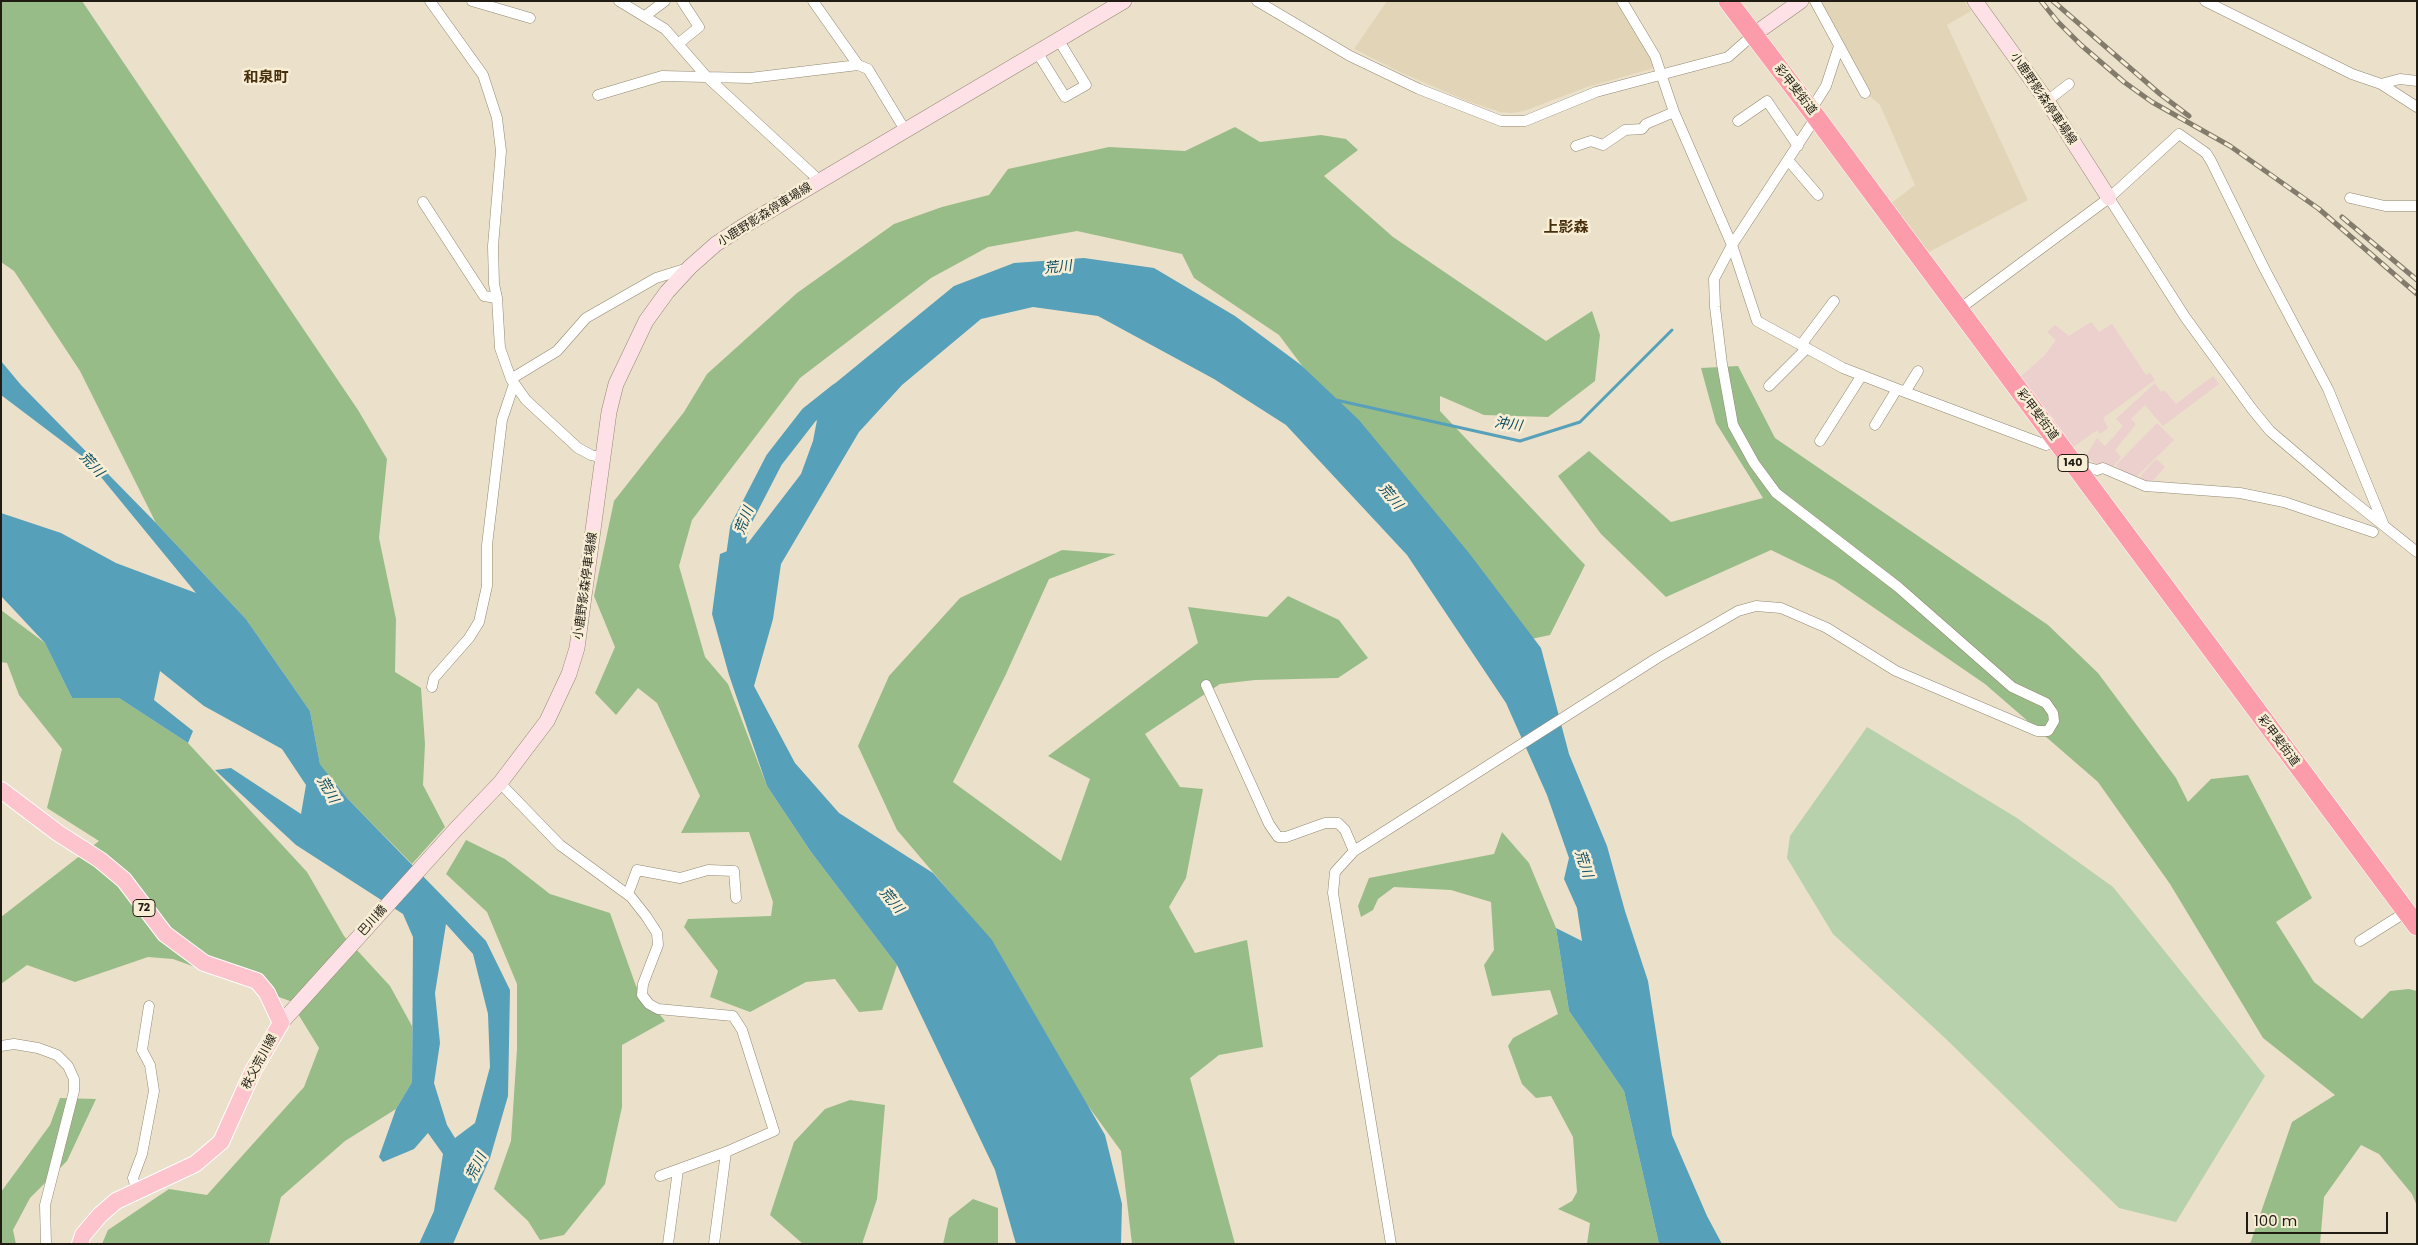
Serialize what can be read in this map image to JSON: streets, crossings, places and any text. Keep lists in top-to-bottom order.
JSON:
{
  "streets": {
    "highway": ["彩甲斐街道", "140"],
    "main road": [
      "小鹿野影森停車場線",
      "72",
      "巴川橋",
      "秩父荒川線"
    ]
  },
  "crossings": [
    ["小鹿野影森停車場線", "巴川橋"],
    ["巴川橋", "秩父荒川線"]
  ],
  "districts": ["和泉町", "上影森"],
  "water": ["荒川", "沖川"],
  "scale_bar": "100 m"
}
